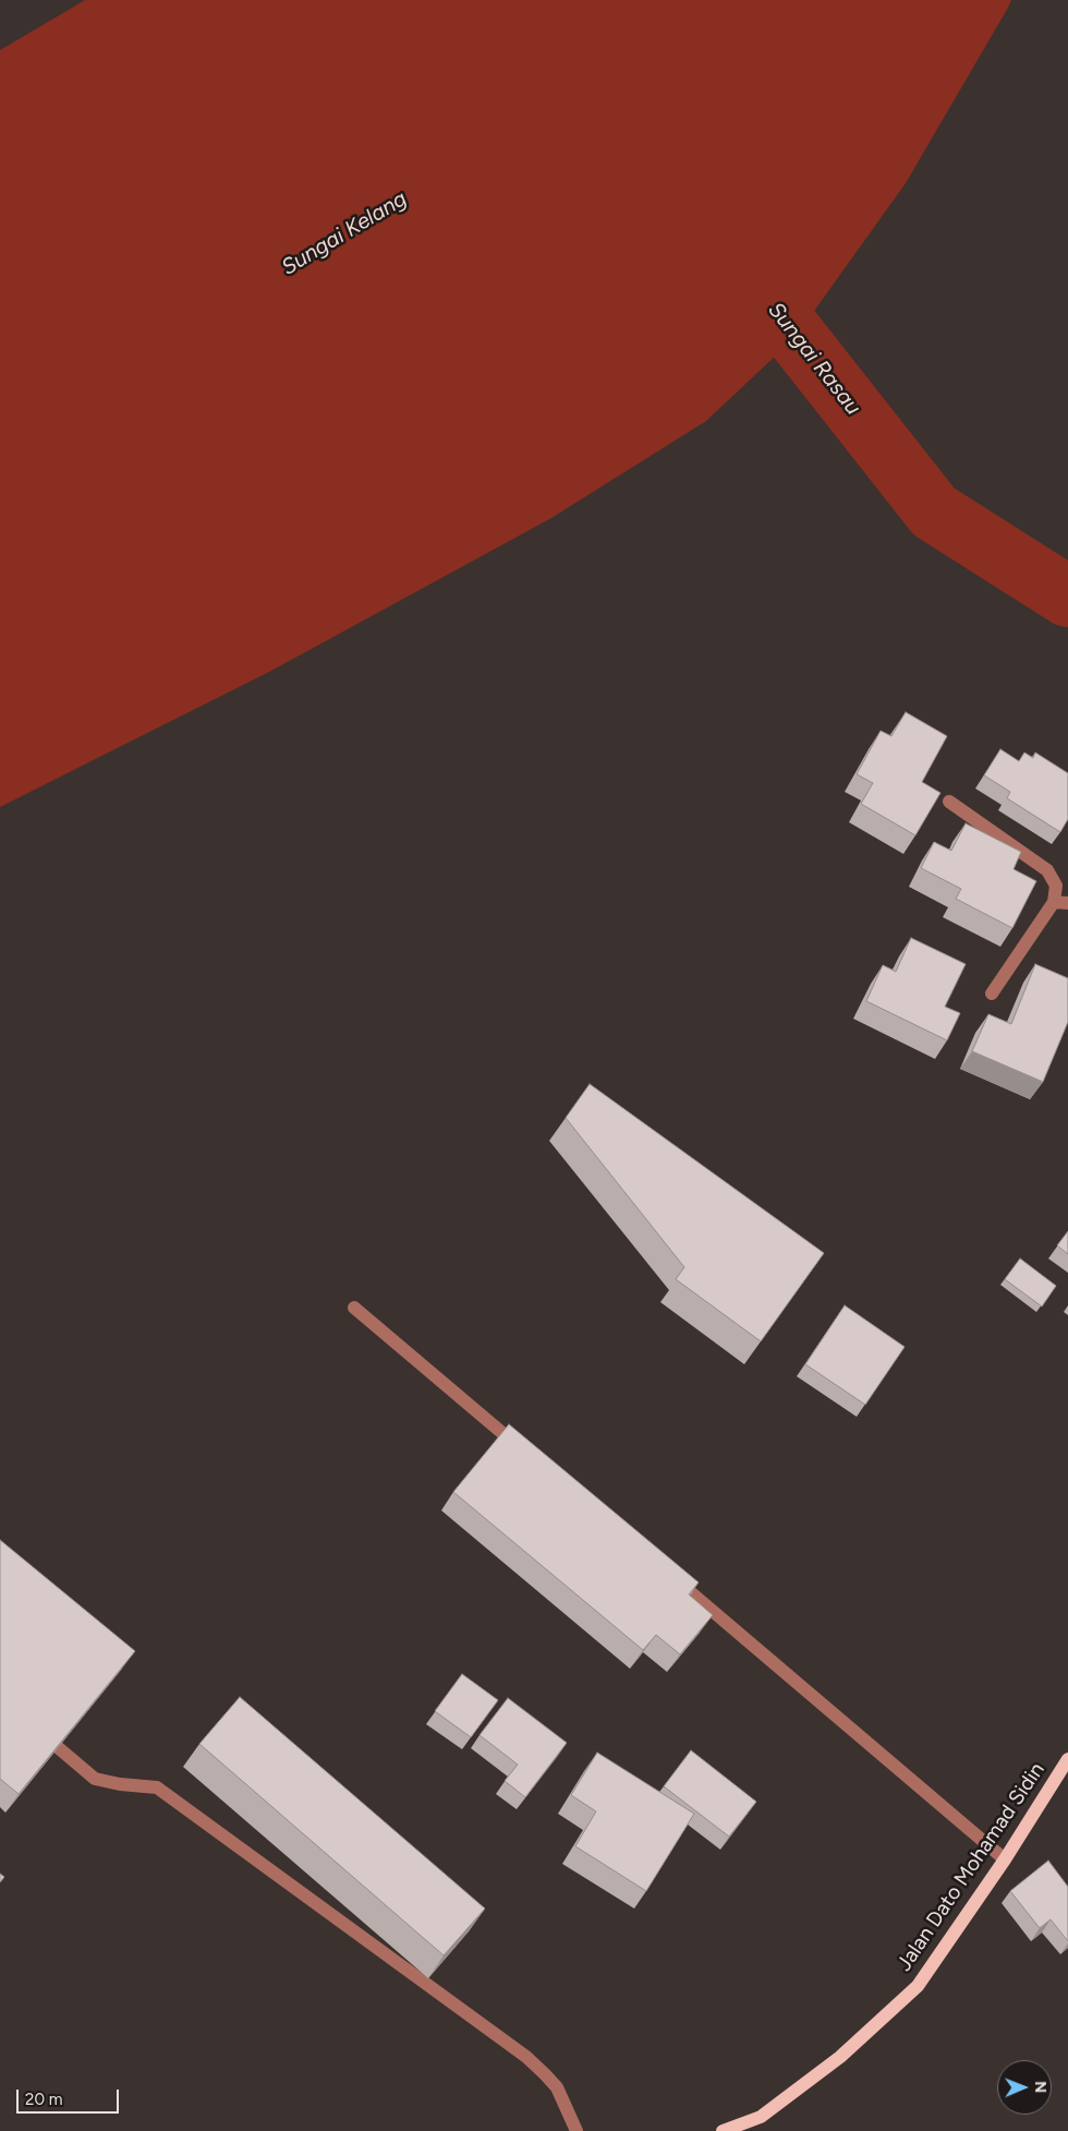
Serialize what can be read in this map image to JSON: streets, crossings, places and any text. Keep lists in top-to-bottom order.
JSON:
{
  "streets": {
    "main road": ["Jalan Dato Mohamad Sidin"]
  },
  "water": ["Sungai Kelang", "Sungai Rasau"],
  "scale_bar": "20 m",
  "north": "right"
}
